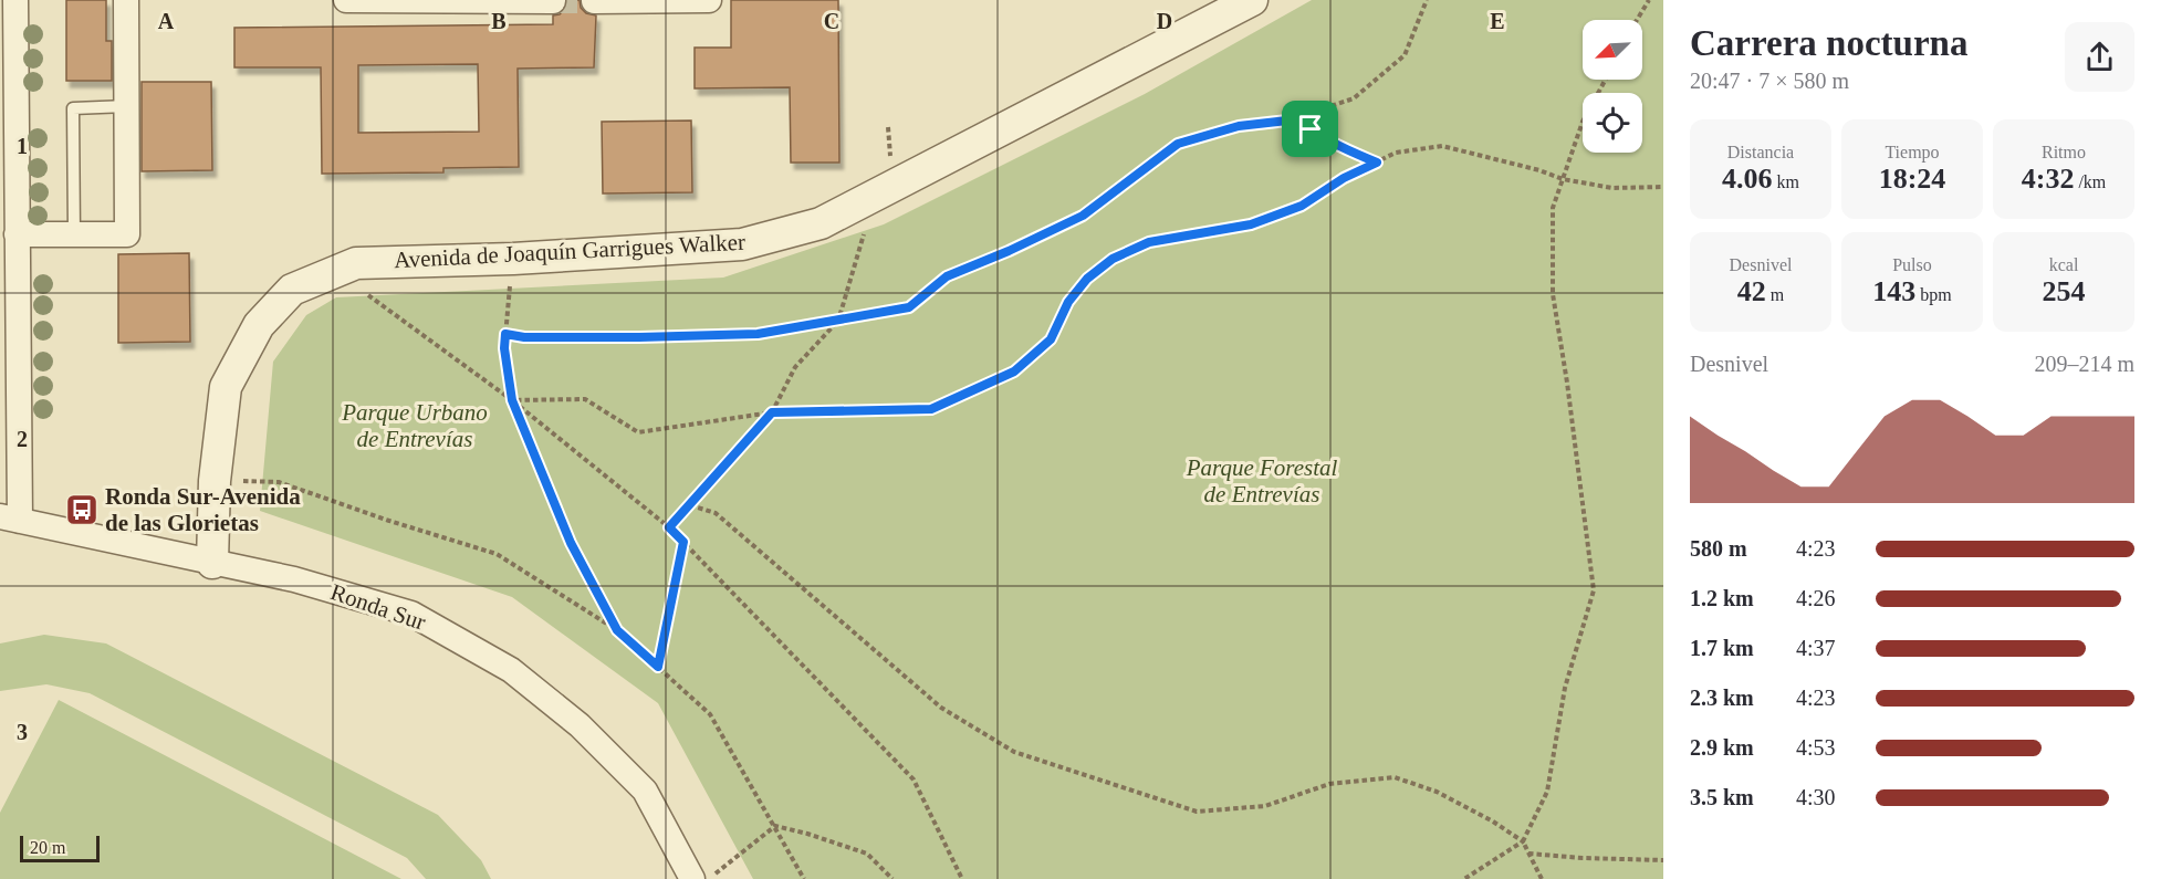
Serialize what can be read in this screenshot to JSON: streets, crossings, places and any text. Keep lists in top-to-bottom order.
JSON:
{
  "streets": {
    "street": ["Avenida de Joaquín Garrigues Walker", "Ronda Sur"]
  },
  "crossings": [
    ["Avenida de Joaquín Garrigues Walker", "Ronda Sur"]
  ],
  "parks": ["Parque Urbano de Entrevías", "Parque Forestal de Entrevías"],
  "places": {
    "bus stop": ["Ronda Sur-Avenida de las Glorietas"]
  },
  "scale_bar": "20 m",
  "north": "bottom left",
  "page": {
    "heading": ["Carrera nocturna", "20:47 · 7 × 580 m"],
    "stats": [
      ["Distancia", "4.06 km"],
      ["Tiempo", "18:24"],
      ["Ritmo", "4:32 /km"],
      ["Desnivel", "42 m"],
      ["Pulso", "143 bpm"],
      ["kcal", "254"]
    ],
    "chart": ["Desnivel", "209–214 m"],
    "list": [
      {
        "name": "580 m",
        "note": "4:23"
      },
      {
        "name": "1.2 km",
        "note": "4:26"
      },
      {
        "name": "1.7 km",
        "note": "4:37"
      },
      {
        "name": "2.3 km",
        "note": "4:23"
      },
      {
        "name": "2.9 km",
        "note": "4:53"
      },
      {
        "name": "3.5 km",
        "note": "4:30"
      }
    ],
    "scale": "20 m"
  },
  "grid": {
    "columns": [
      "A",
      "B",
      "C",
      "D",
      "E"
    ],
    "rows": ["1", "2", "3"]
  }
}
